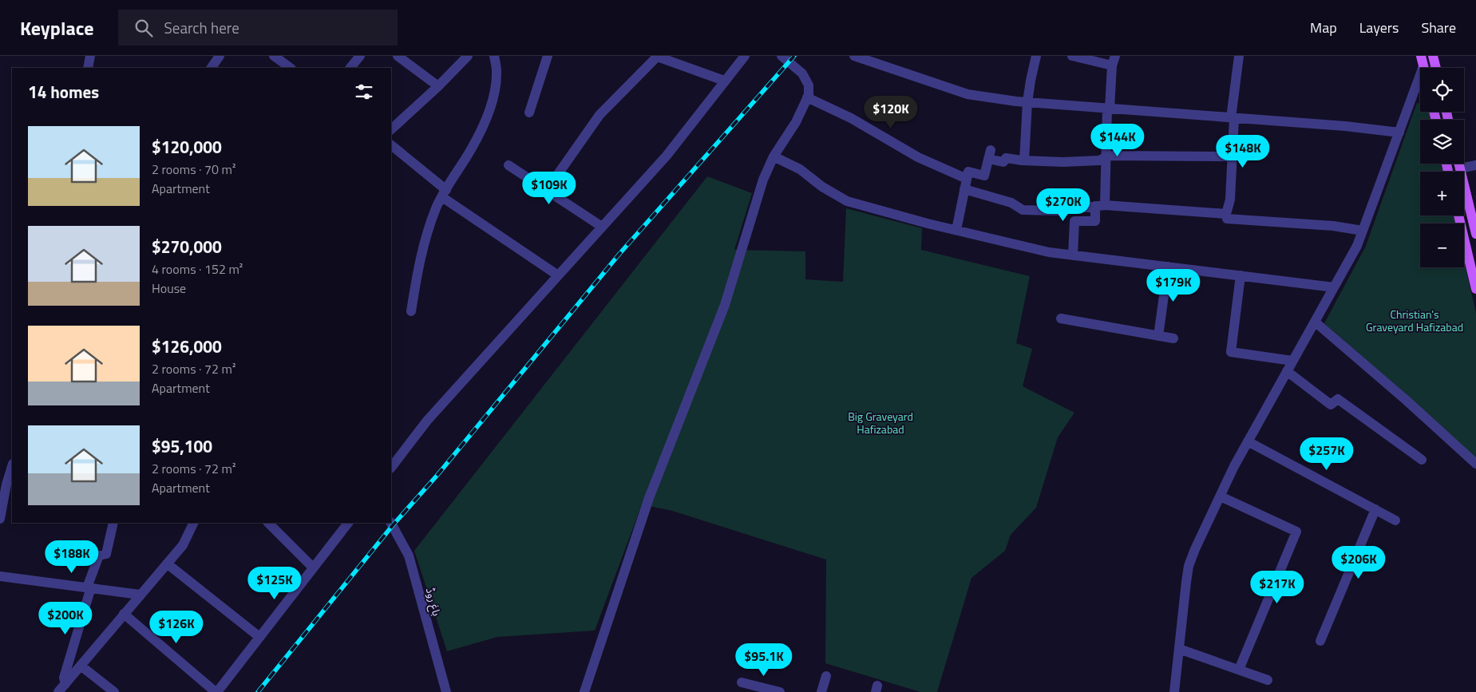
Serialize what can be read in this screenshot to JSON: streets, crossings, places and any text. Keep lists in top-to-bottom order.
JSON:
{
  "streets": {
    "street": ["باغ روڈ"]
  },
  "parks": ["Christian's Graveyard Hafizabad", "Big Graveyard Hafizabad"],
  "page": {
    "header": "Keyplace",
    "search": "Search here",
    "nav": ["Map", "Layers", "Share"],
    "map_buttons": ["+", "−"],
    "heading": "14 homes",
    "price": [
      "$120K",
      "$144K",
      "$148K",
      "$109K",
      "$270K",
      "$179K",
      "$257K",
      "$188K",
      "$206K",
      "$125K",
      "$217K",
      "$200K",
      "$126K",
      "$95.1K"
    ],
    "list": [
      {
        "name": "$120,000",
        "note": "2 rooms · 70 m² · Apartment"
      },
      {
        "name": "$270,000",
        "note": "4 rooms · 152 m² · House"
      },
      {
        "name": "$126,000",
        "note": "2 rooms · 72 m² · Apartment"
      },
      {
        "name": "$95,100",
        "note": "2 rooms · 72 m² · Apartment"
      }
    ]
  }
}
